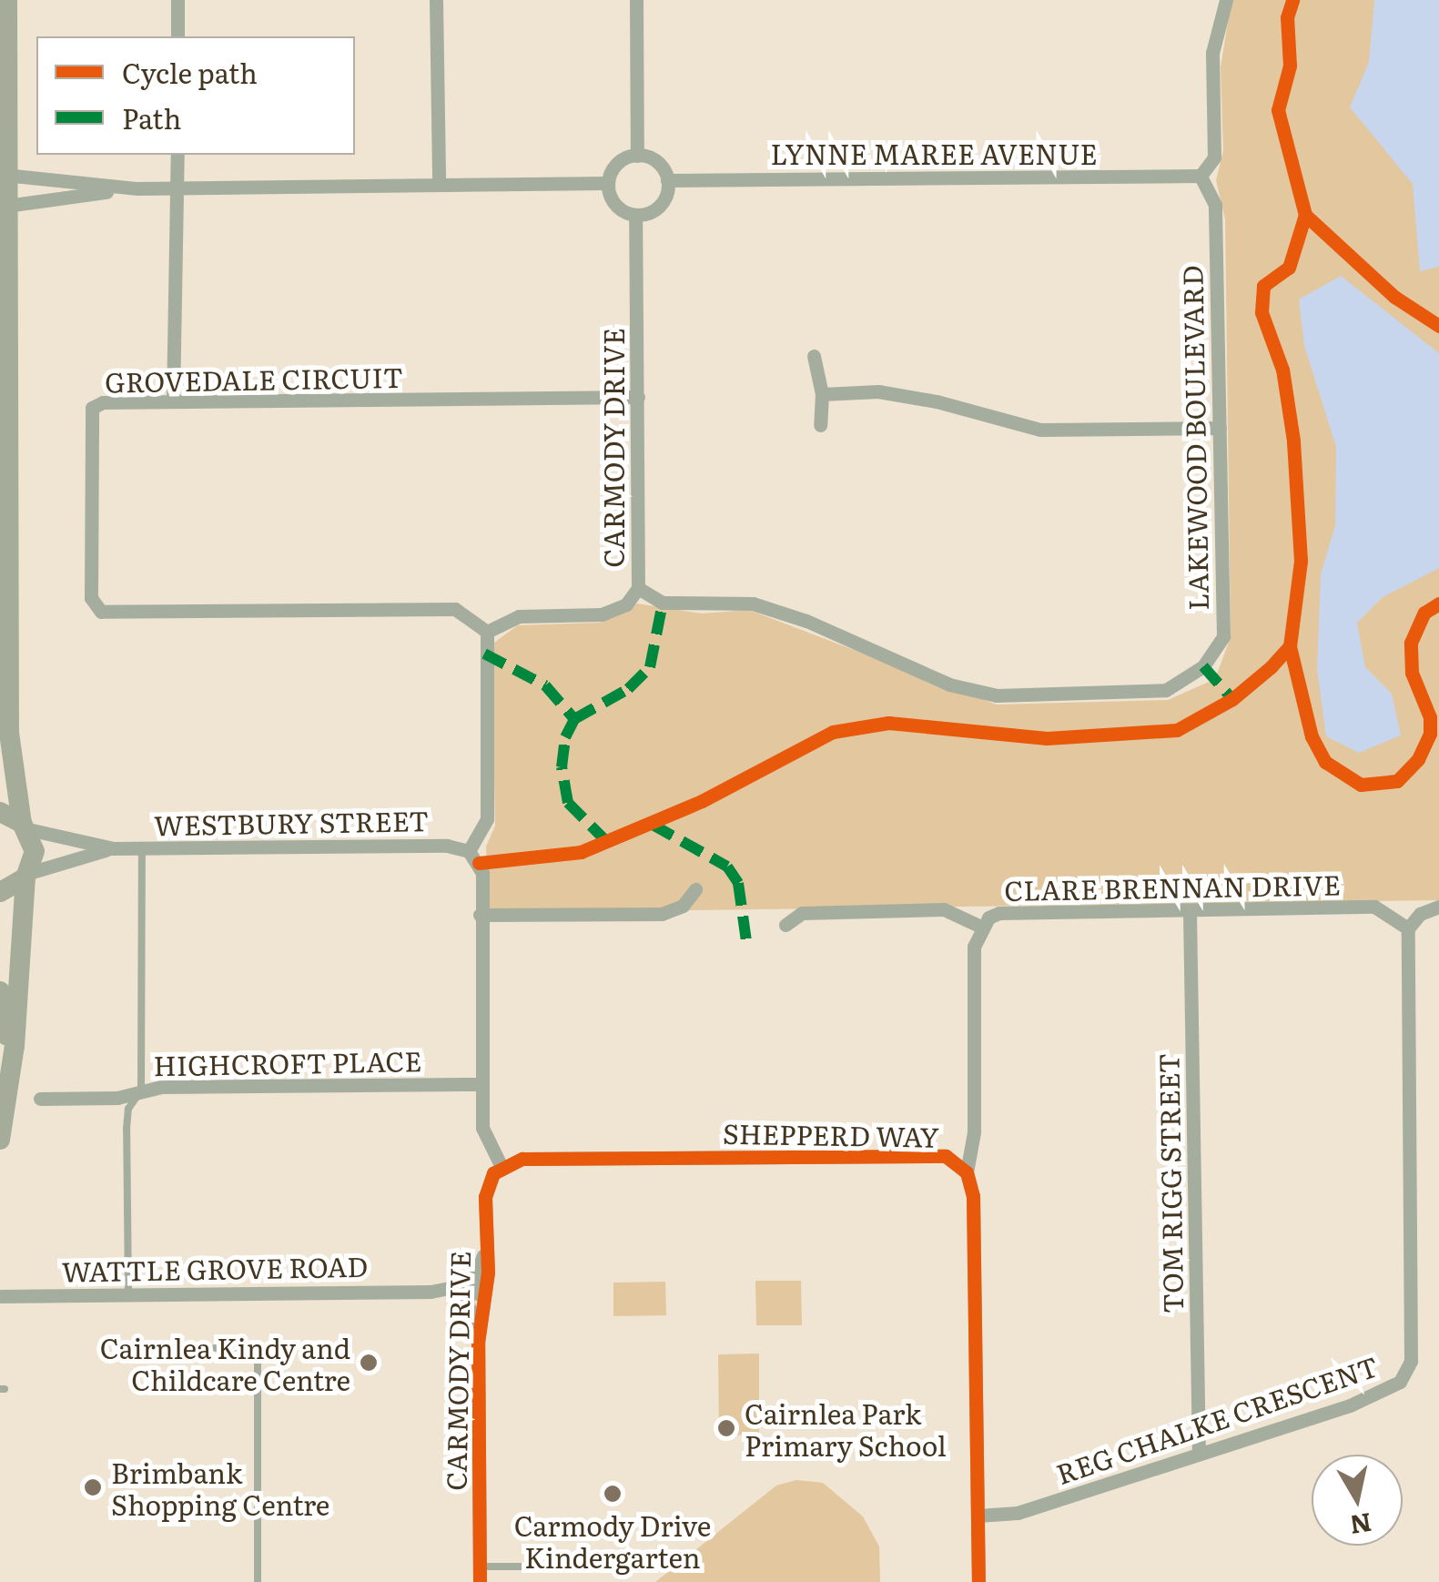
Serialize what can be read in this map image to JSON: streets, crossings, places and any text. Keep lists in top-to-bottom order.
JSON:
{
  "streets": {
    "street": [
      "LYNNE MAREE AVENUE",
      "GROVEDALE CIRCUIT",
      "LAKEWOOD BOULEVARD",
      "CARMODY DRIVE",
      "WESTBURY STREET",
      "CLARE BRENNAN DRIVE",
      "HIGHCROFT PLACE",
      "SHEPPERD WAY",
      "TOM RIGG STREET",
      "WATTLE GROVE ROAD",
      "REG CHALKE CRESCENT"
    ]
  },
  "crossings": [
    ["LYNNE MAREE AVENUE", "LAKEWOOD BOULEVARD"],
    ["LYNNE MAREE AVENUE", "CARMODY DRIVE"],
    ["GROVEDALE CIRCUIT", "CARMODY DRIVE"],
    ["LAKEWOOD BOULEVARD", "CARMODY DRIVE"],
    ["CARMODY DRIVE", "SHEPPERD WAY"],
    ["CARMODY DRIVE", "WATTLE GROVE ROAD"],
    ["CLARE BRENNAN DRIVE", "SHEPPERD WAY"],
    ["CLARE BRENNAN DRIVE", "TOM RIGG STREET"],
    ["CLARE BRENNAN DRIVE", "REG CHALKE CRESCENT"],
    ["SHEPPERD WAY", "REG CHALKE CRESCENT"],
    ["TOM RIGG STREET", "REG CHALKE CRESCENT"]
  ],
  "places": [
    "Cairnlea Kindy and Childcare Centre",
    "Cairnlea Park Primary School",
    "Brimbank Shopping Centre",
    "Carmody Drive Kindergarten"
  ],
  "legend": ["Cycle path", "Path"],
  "north": "bottom"
}
